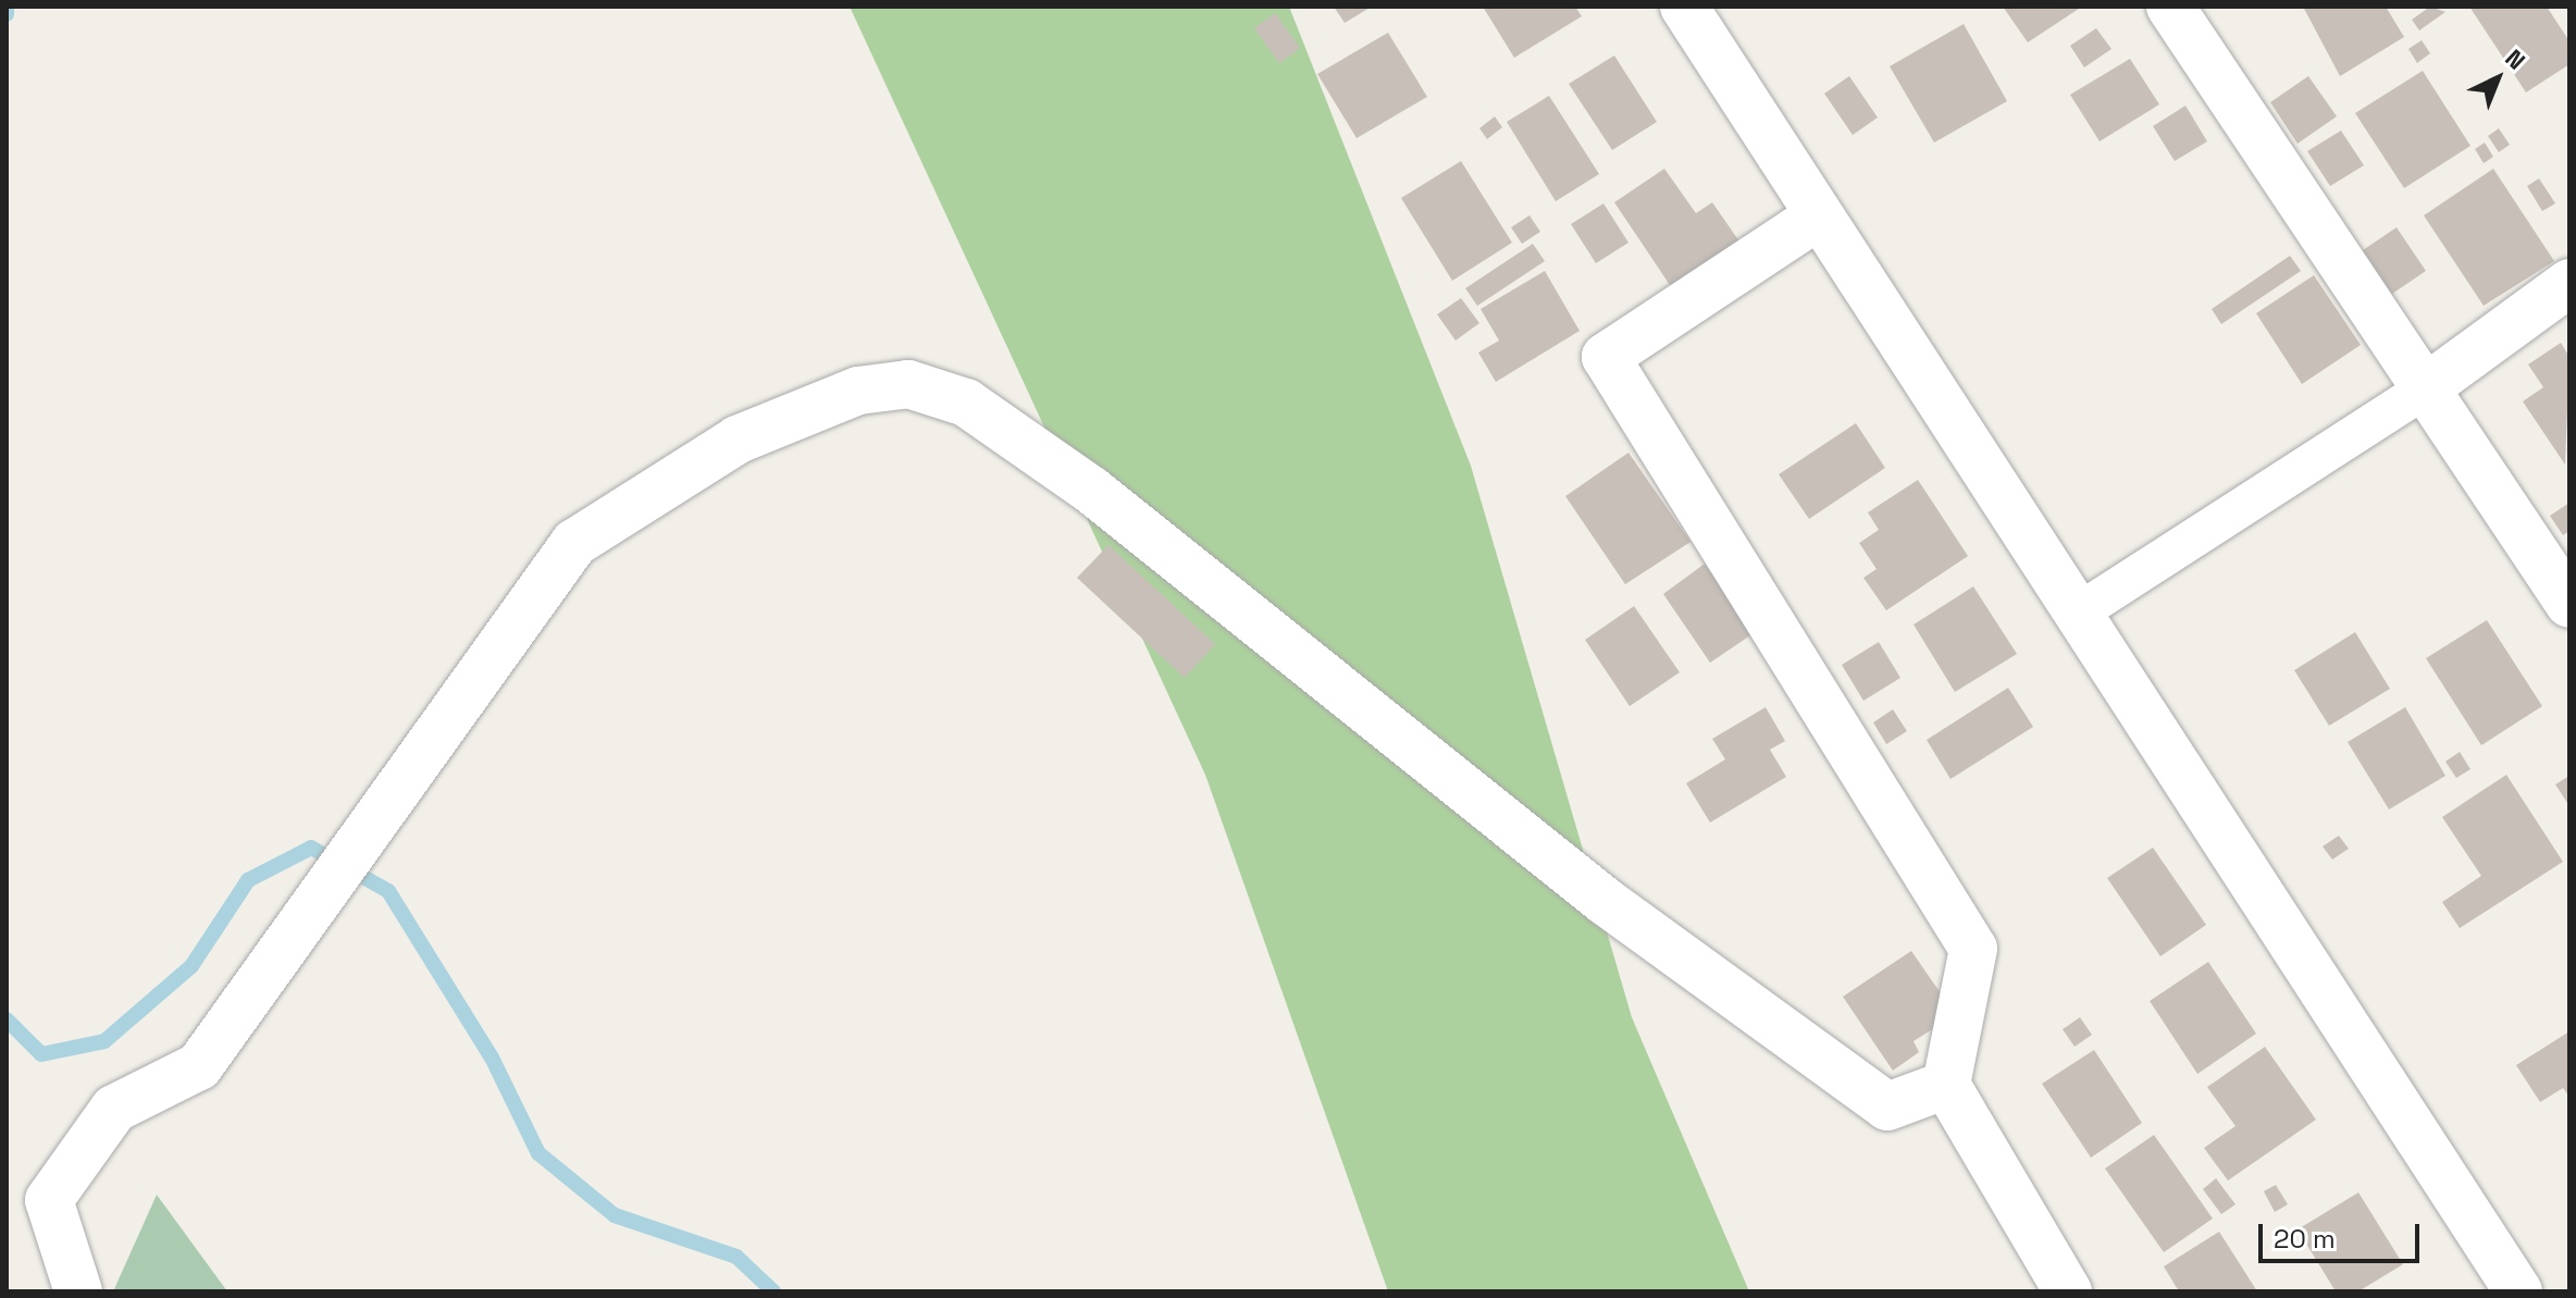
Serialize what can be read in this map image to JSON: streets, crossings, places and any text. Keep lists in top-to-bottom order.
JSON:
{
  "scale_bar": "20 m",
  "north": "top right"
}
